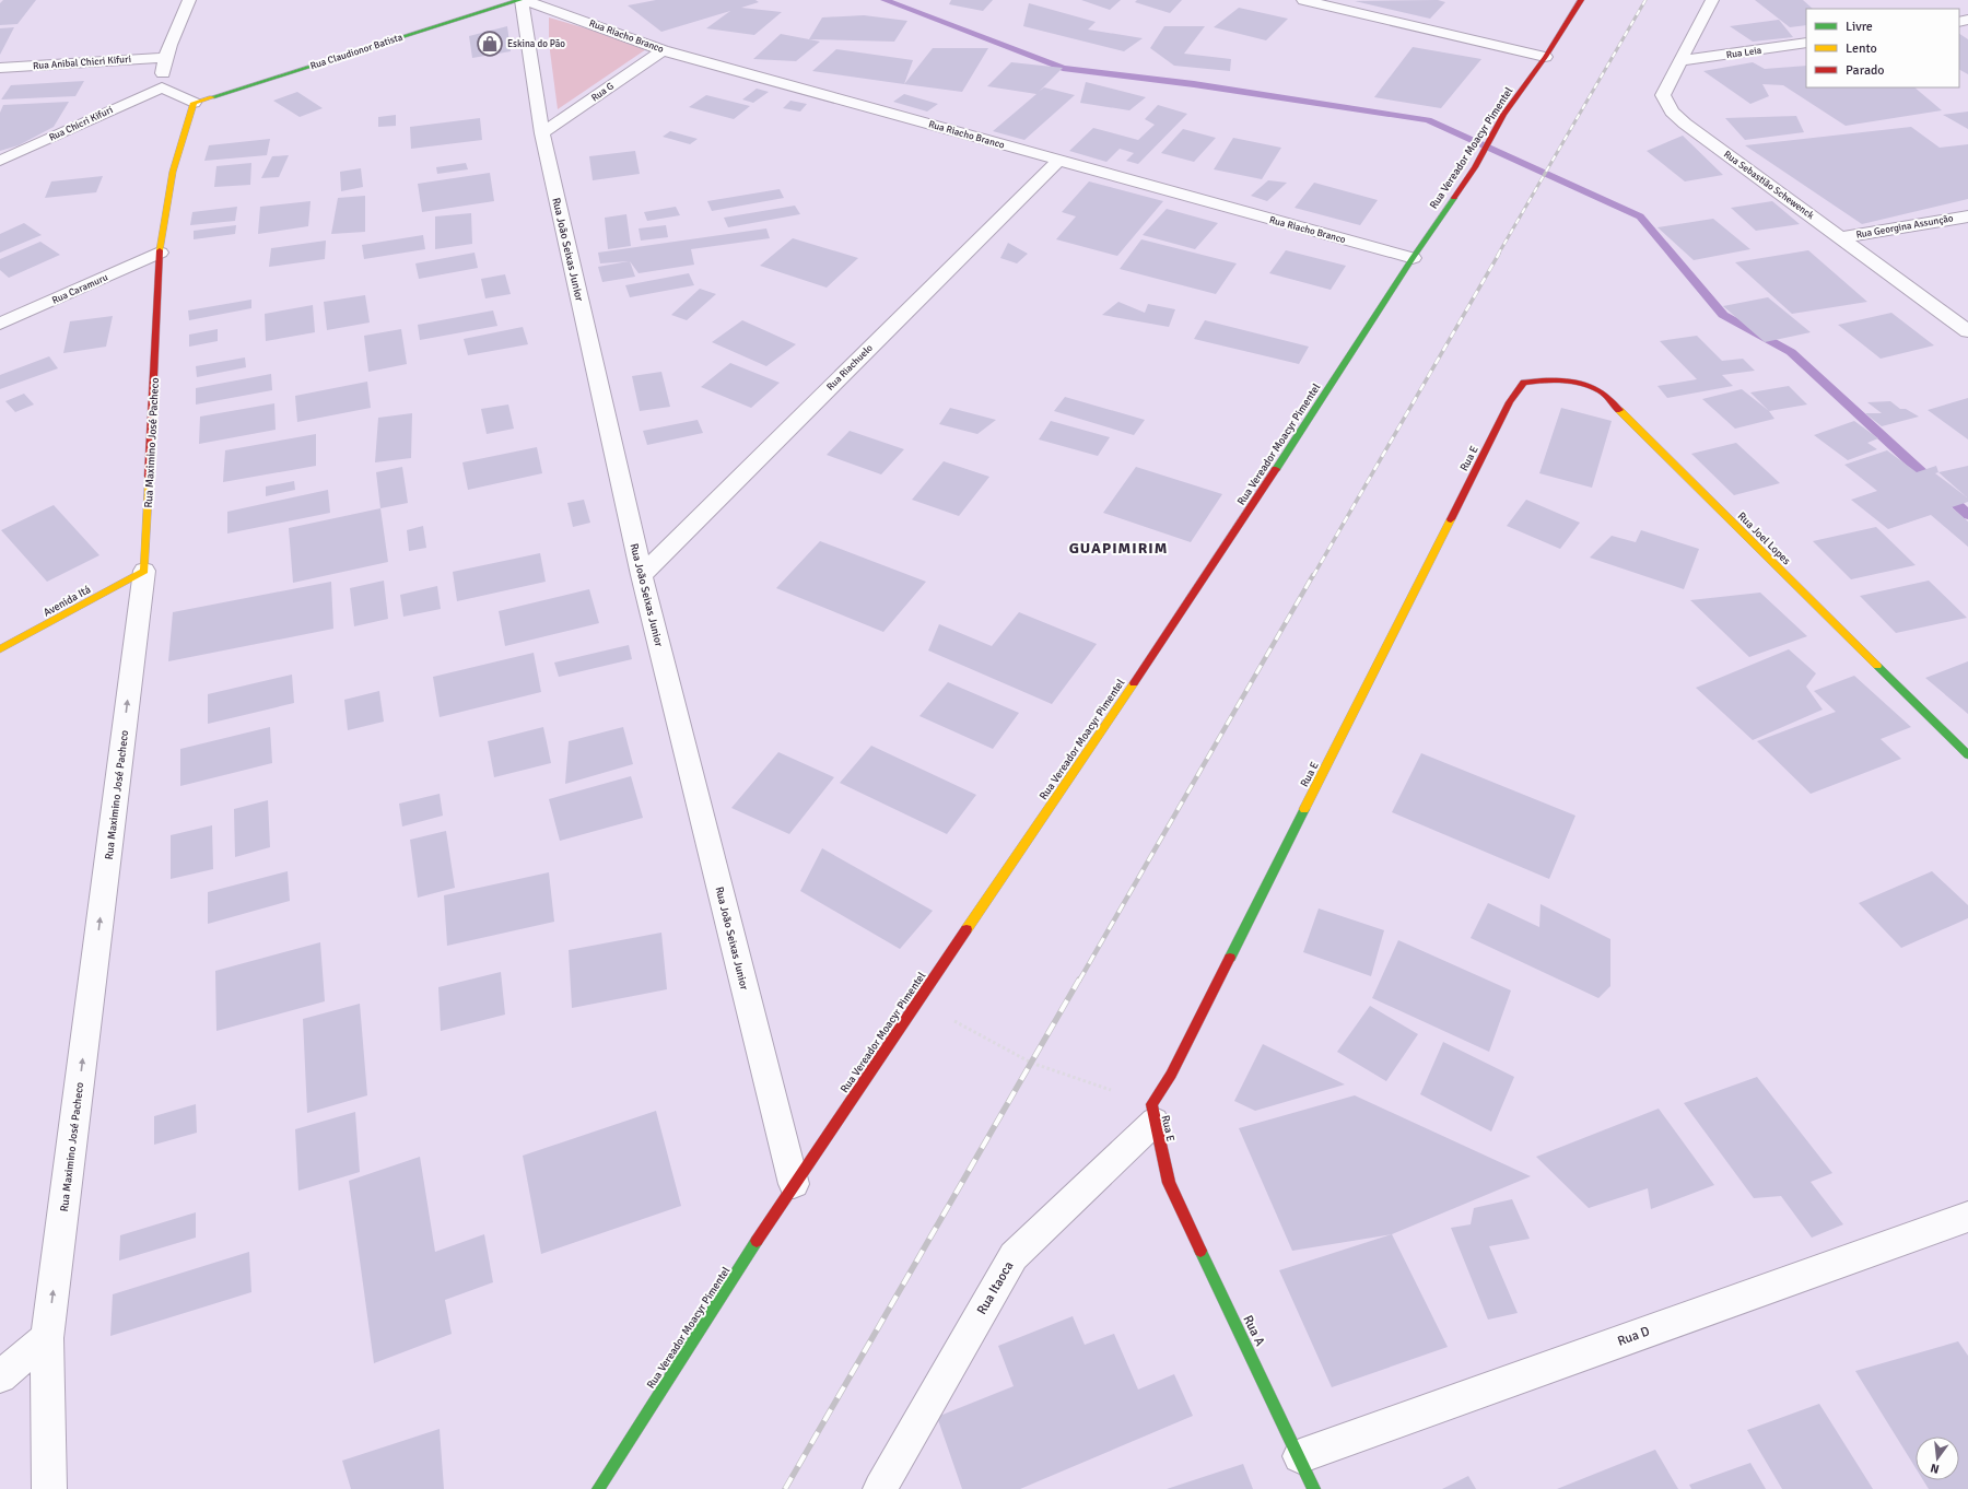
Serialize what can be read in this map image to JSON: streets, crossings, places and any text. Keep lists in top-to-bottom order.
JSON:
{
  "streets": {
    "street": [
      "Rua Riacho Branco",
      "Rua Claudionor Batista",
      "Rua Leia",
      "Rua Anibal Chicri Kifuri",
      "Rua G",
      "Rua Chicri Kifuri",
      "Rua Vereador Moacyr Pimentel",
      "Rua Sebastião Schewenck",
      "Rua Georgina Assunção",
      "Rua João Seixas Junior",
      "Rua Caramuru",
      "Rua Riachuelo",
      "Rua Maximino José Pacheco",
      "Rua E",
      "Rua Joel Lopes",
      "Avenida Itá",
      "Rua Itaoca",
      "Rua A",
      "Rua D"
    ]
  },
  "crossings": [
    ["Rua Riacho Branco", "Rua Claudionor Batista"],
    ["Rua Riacho Branco", "Rua G"],
    ["Rua Riacho Branco", "Rua Vereador Moacyr Pimentel"],
    ["Rua Riacho Branco", "Rua João Seixas Junior"],
    ["Rua Riacho Branco", "Rua Riachuelo"],
    ["Rua Claudionor Batista", "Rua João Seixas Junior"],
    ["Rua Claudionor Batista", "Rua Maximino José Pacheco"],
    ["Rua Leia", "Rua Sebastião Schewenck"],
    ["Rua G", "Rua João Seixas Junior"],
    ["Rua Vereador Moacyr Pimentel", "Rua João Seixas Junior"],
    ["Rua Sebastião Schewenck", "Rua Georgina Assunção"],
    ["Rua João Seixas Junior", "Rua Riachuelo"],
    ["Rua Caramuru", "Rua Maximino José Pacheco"],
    ["Rua Maximino José Pacheco", "Avenida Itá"],
    ["Rua E", "Rua Joel Lopes"],
    ["Rua E", "Rua Itaoca"],
    ["Rua E", "Rua A"],
    ["Rua A", "Rua D"]
  ],
  "one_way": ["Rua Maximino José Pacheco"],
  "districts": ["GUAPIMIRIM"],
  "places": {
    "shop": ["Eskina do Pão"]
  },
  "legend": ["Livre", "Lento", "Parado"],
  "north": "bottom"
}
